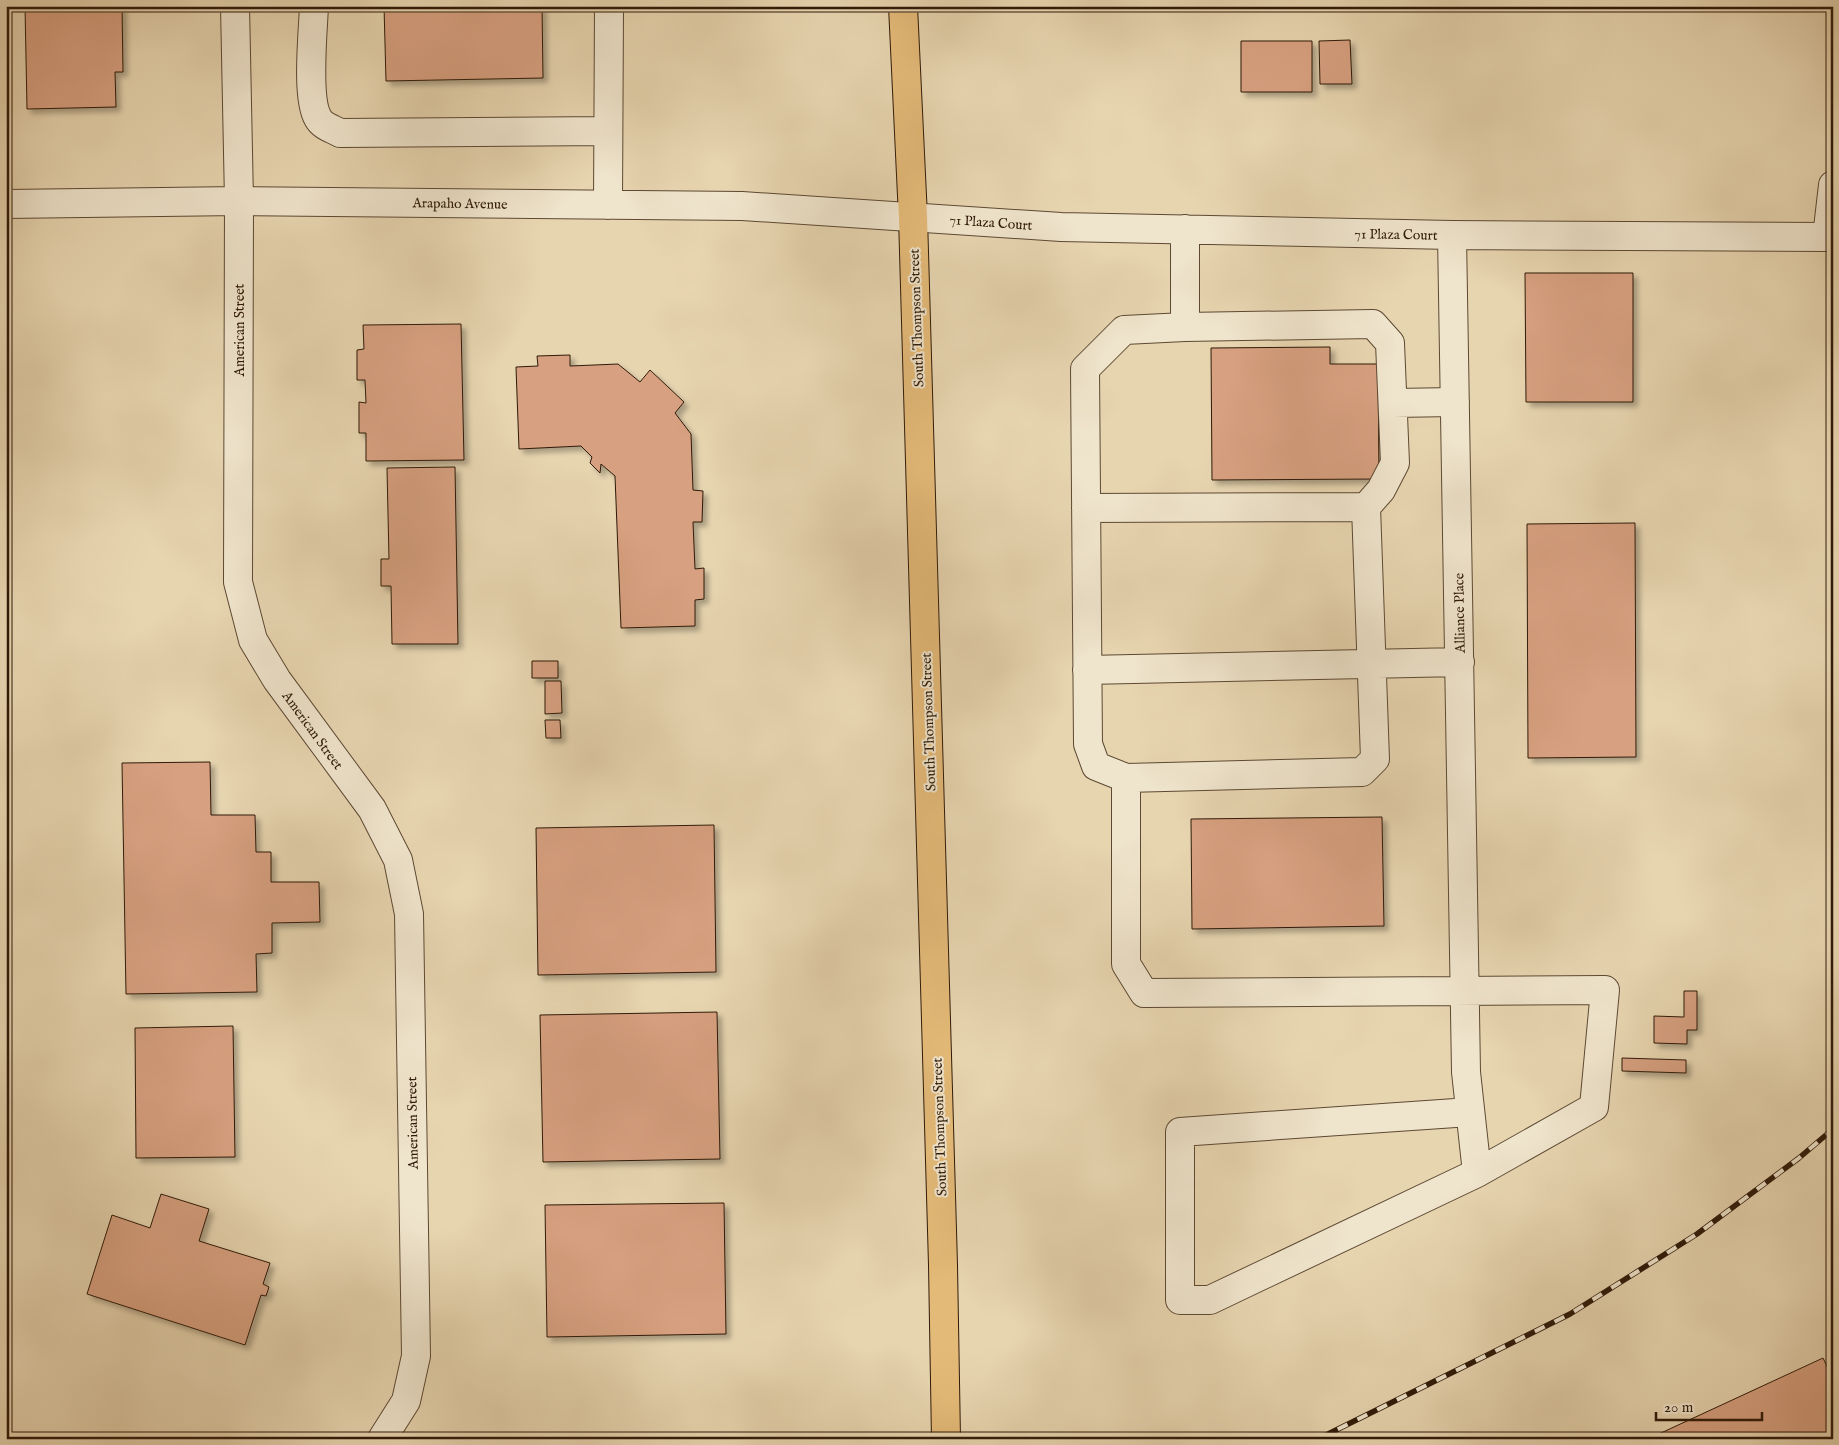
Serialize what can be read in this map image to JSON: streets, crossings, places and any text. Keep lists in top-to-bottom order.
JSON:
{
  "streets": {
    "highway": ["South Thompson Street"],
    "street": [
      "Arapaho Avenue",
      "71 Plaza Court",
      "American Street",
      "Alliance Place"
    ]
  },
  "crossings": [
    ["Arapaho Avenue", "71 Plaza Court"],
    ["Arapaho Avenue", "South Thompson Street"],
    ["Arapaho Avenue", "American Street"],
    ["71 Plaza Court", "South Thompson Street"],
    ["71 Plaza Court", "Alliance Place"]
  ],
  "scale_bar": "20 m"
}
